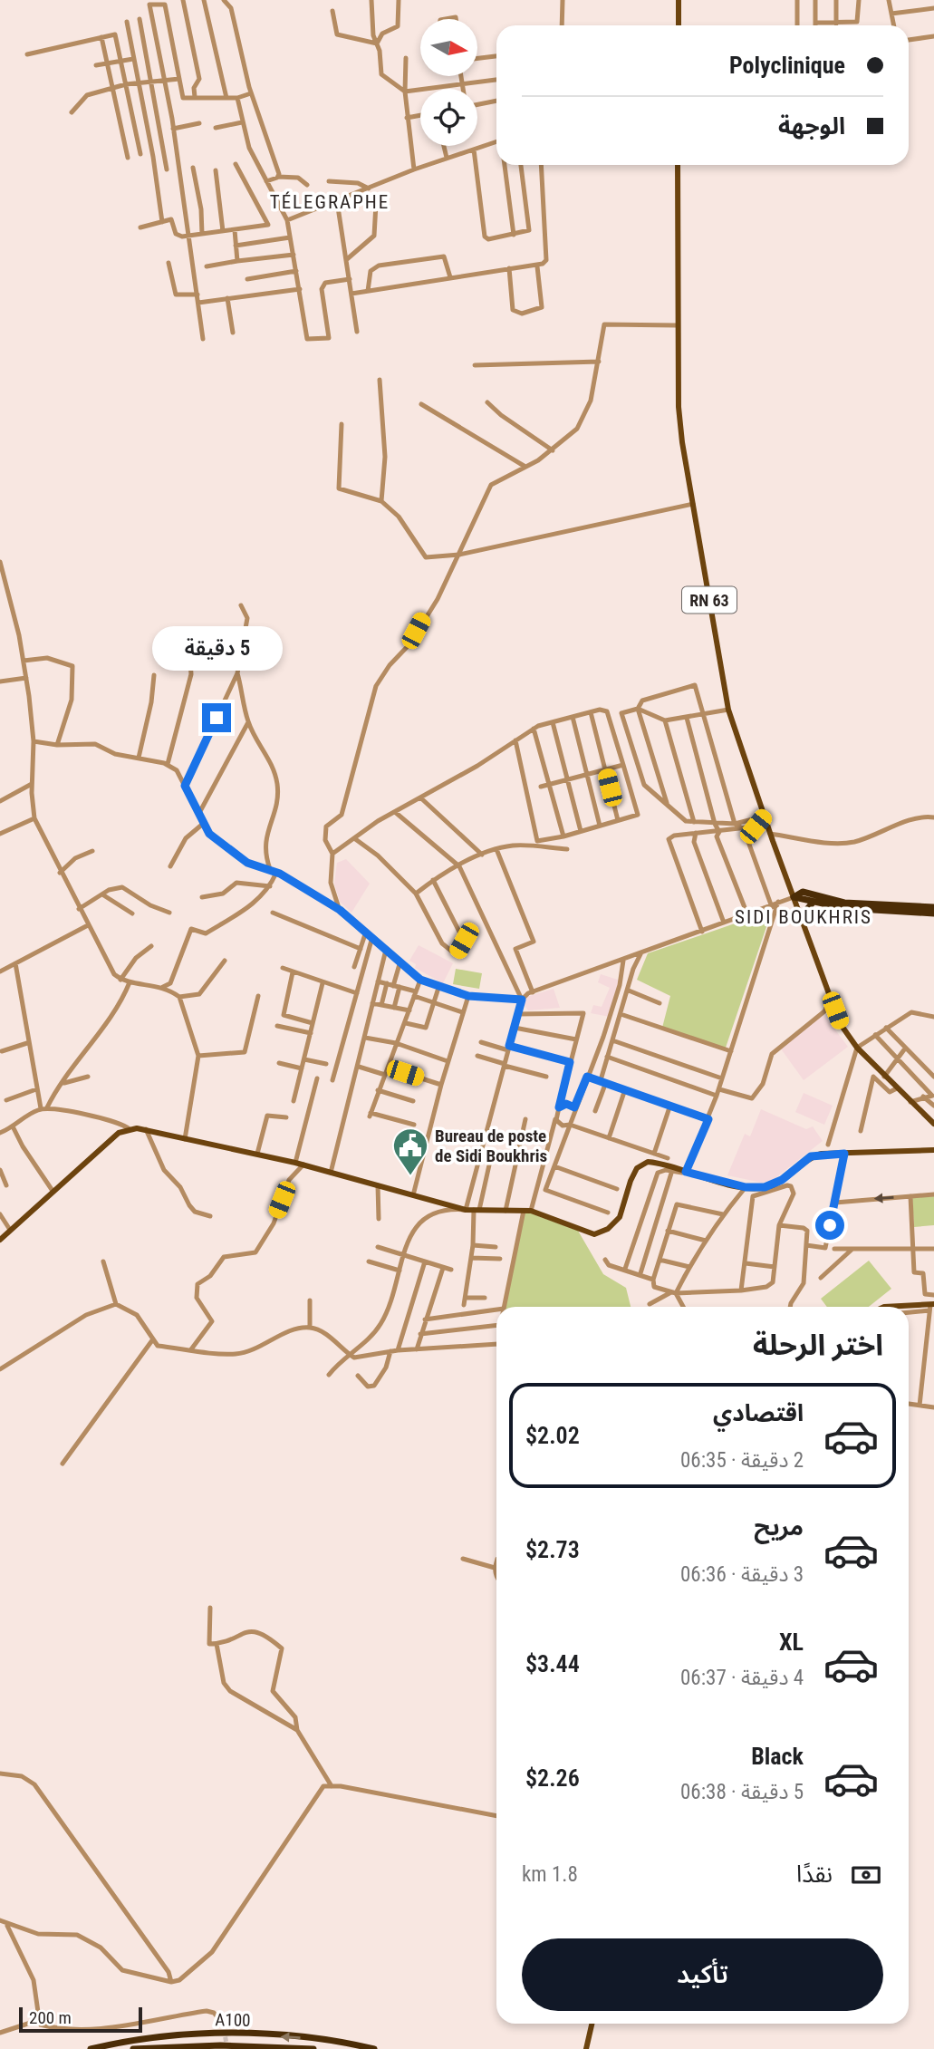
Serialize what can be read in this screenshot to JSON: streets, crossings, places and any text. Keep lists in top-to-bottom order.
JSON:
{
  "streets": {
    "highway": ["A100"],
    "main road": ["RN 63"]
  },
  "districts": ["TÉLEGRAPHE", "SIDI BOUKHRIS"],
  "places": {
    "public building": ["Bureau de poste de Sidi Boukhris"]
  },
  "scale_bar": "200 m",
  "north": "right",
  "page": {
    "banner": ["Polyclinique", "الوجهة"],
    "bubble": "5 دقيقة",
    "heading": "اختر الرحلة",
    "list": [
      {
        "name": "اقتصادي",
        "note": "2 دقيقة · 06:35",
        "value": "$2.02"
      },
      {
        "name": "مريح",
        "note": "3 دقيقة · 06:36",
        "value": "$2.73"
      },
      {
        "name": "XL",
        "note": "4 دقيقة · 06:37",
        "value": "$3.44"
      },
      {
        "name": "Black",
        "note": "5 دقيقة · 06:38",
        "value": "$2.26"
      }
    ],
    "pay": ["نقدًا", "1.8 km"],
    "buttons": "تأكيد",
    "scale": "200 m"
  }
}
